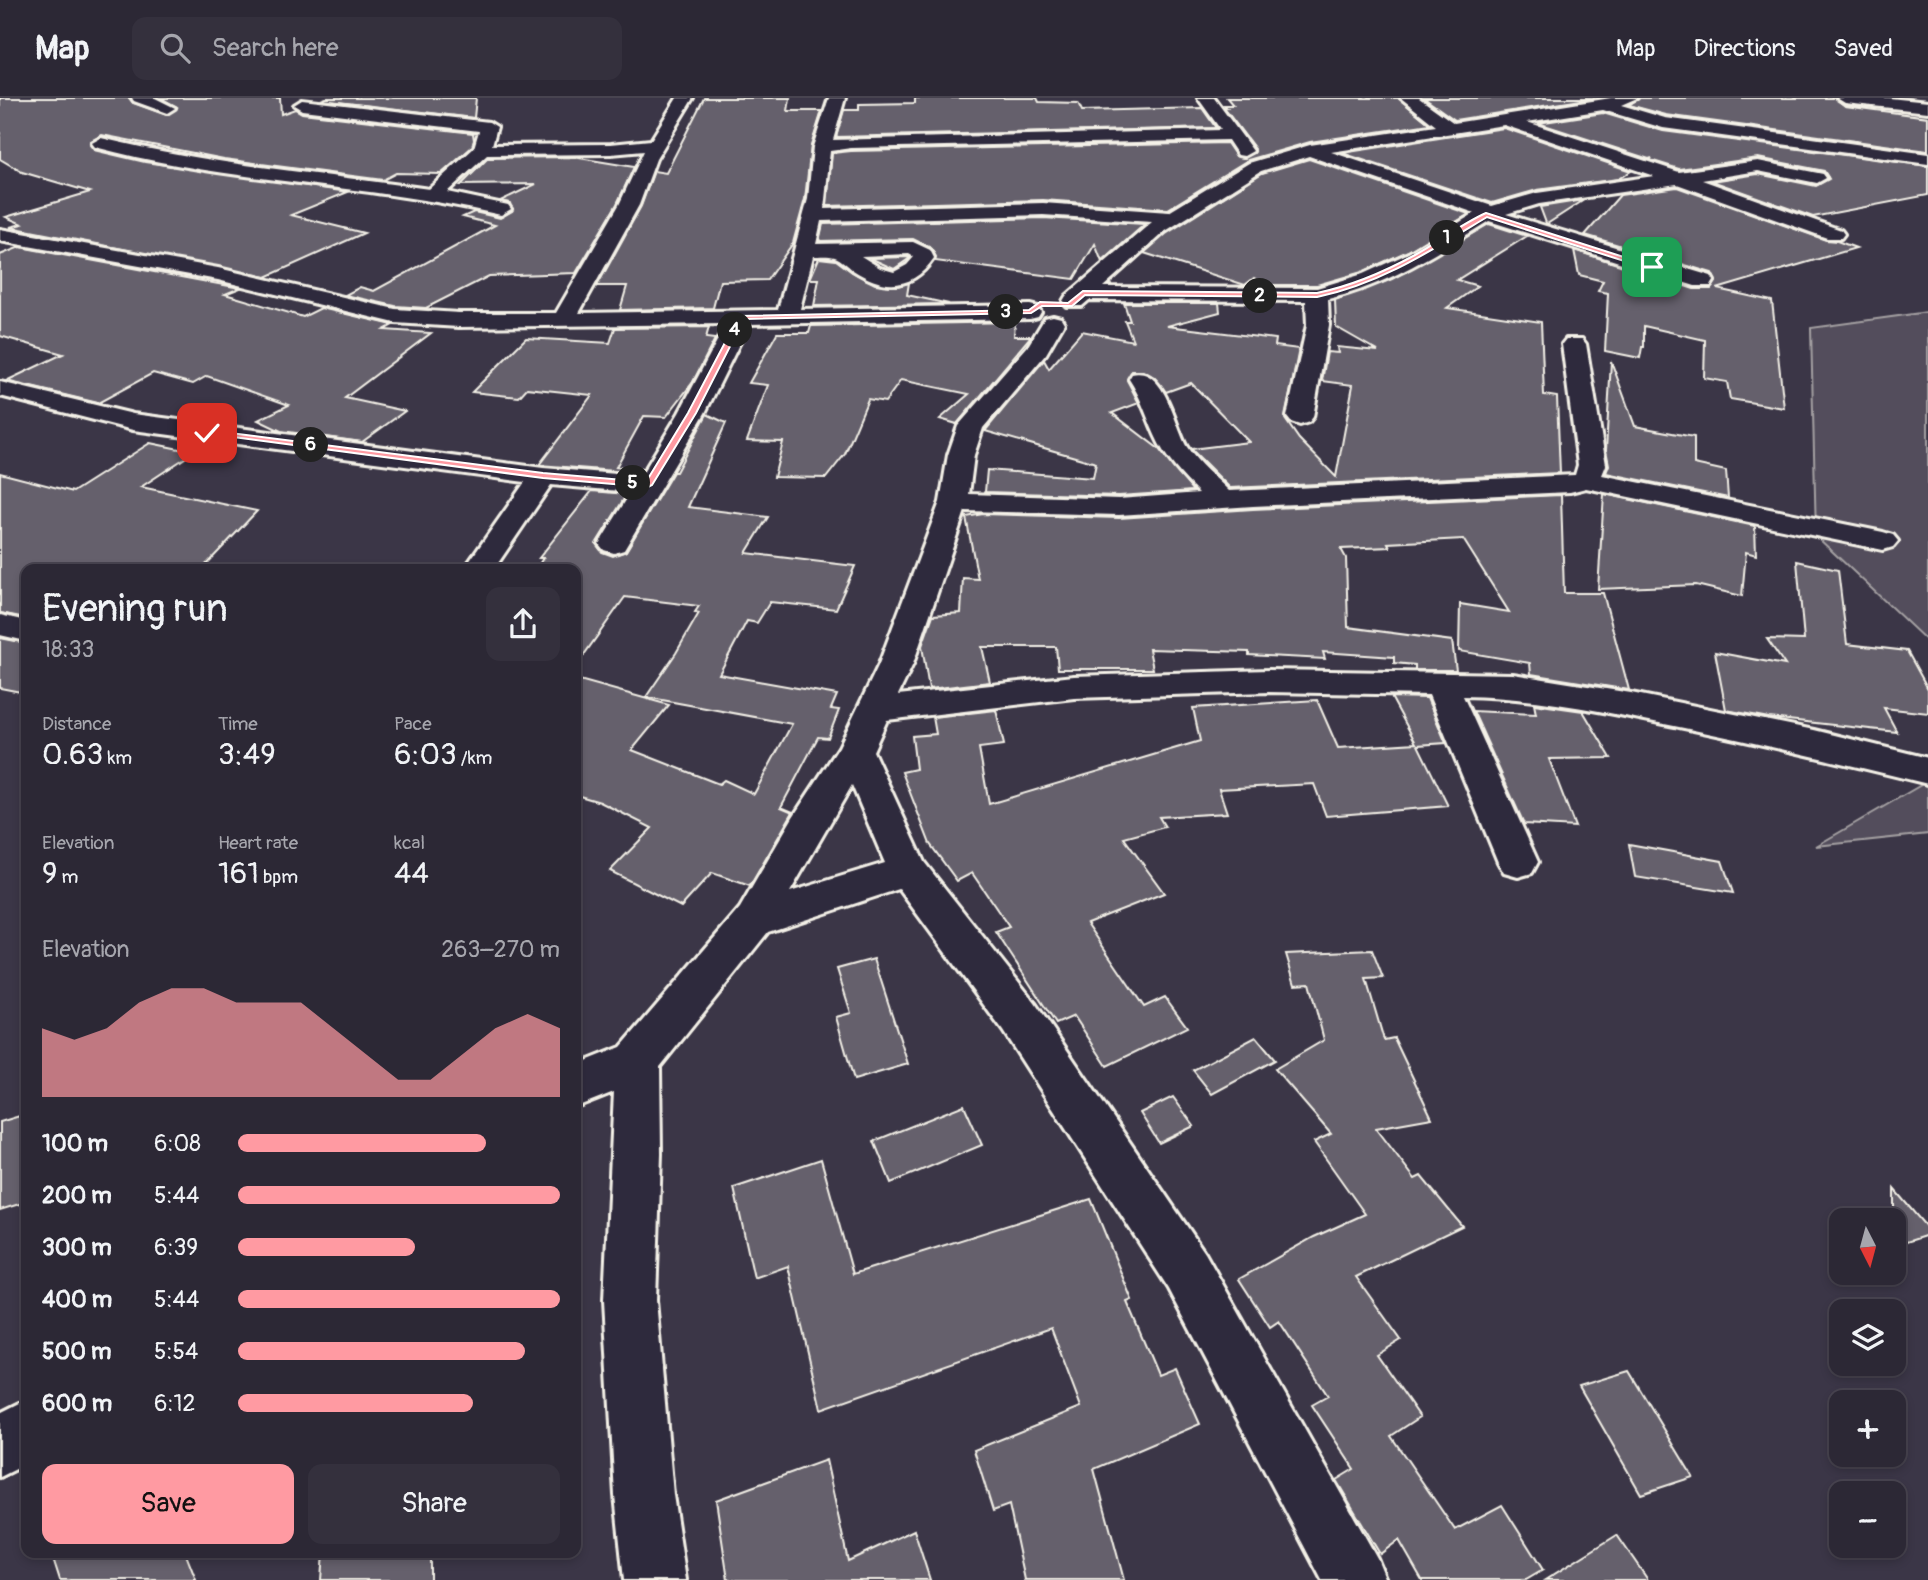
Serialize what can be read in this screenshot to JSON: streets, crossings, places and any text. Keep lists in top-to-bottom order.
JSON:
{
  "north": "bottom",
  "page": {
    "header": "Map",
    "search": "Search here",
    "nav": ["Map", "Directions", "Saved"],
    "pins": [
      "1",
      "2",
      "3",
      "4",
      "6",
      "5"
    ],
    "heading": ["Evening run", "18:33"],
    "stats": [
      ["Distance", "0.63 km"],
      ["Time", "3:49"],
      ["Pace", "6:03 /km"],
      ["Elevation", "9 m"],
      ["Heart rate", "161 bpm"],
      ["kcal", "44"]
    ],
    "chart": ["Elevation", "263–270 m"],
    "list": [
      {
        "name": "100 m",
        "note": "6:08"
      },
      {
        "name": "200 m",
        "note": "5:44"
      },
      {
        "name": "300 m",
        "note": "6:39"
      },
      {
        "name": "400 m",
        "note": "5:44"
      },
      {
        "name": "500 m",
        "note": "5:54"
      },
      {
        "name": "600 m",
        "note": "6:12"
      }
    ],
    "map_buttons": ["+", "−"],
    "buttons": ["Save", "Share"]
  }
}
